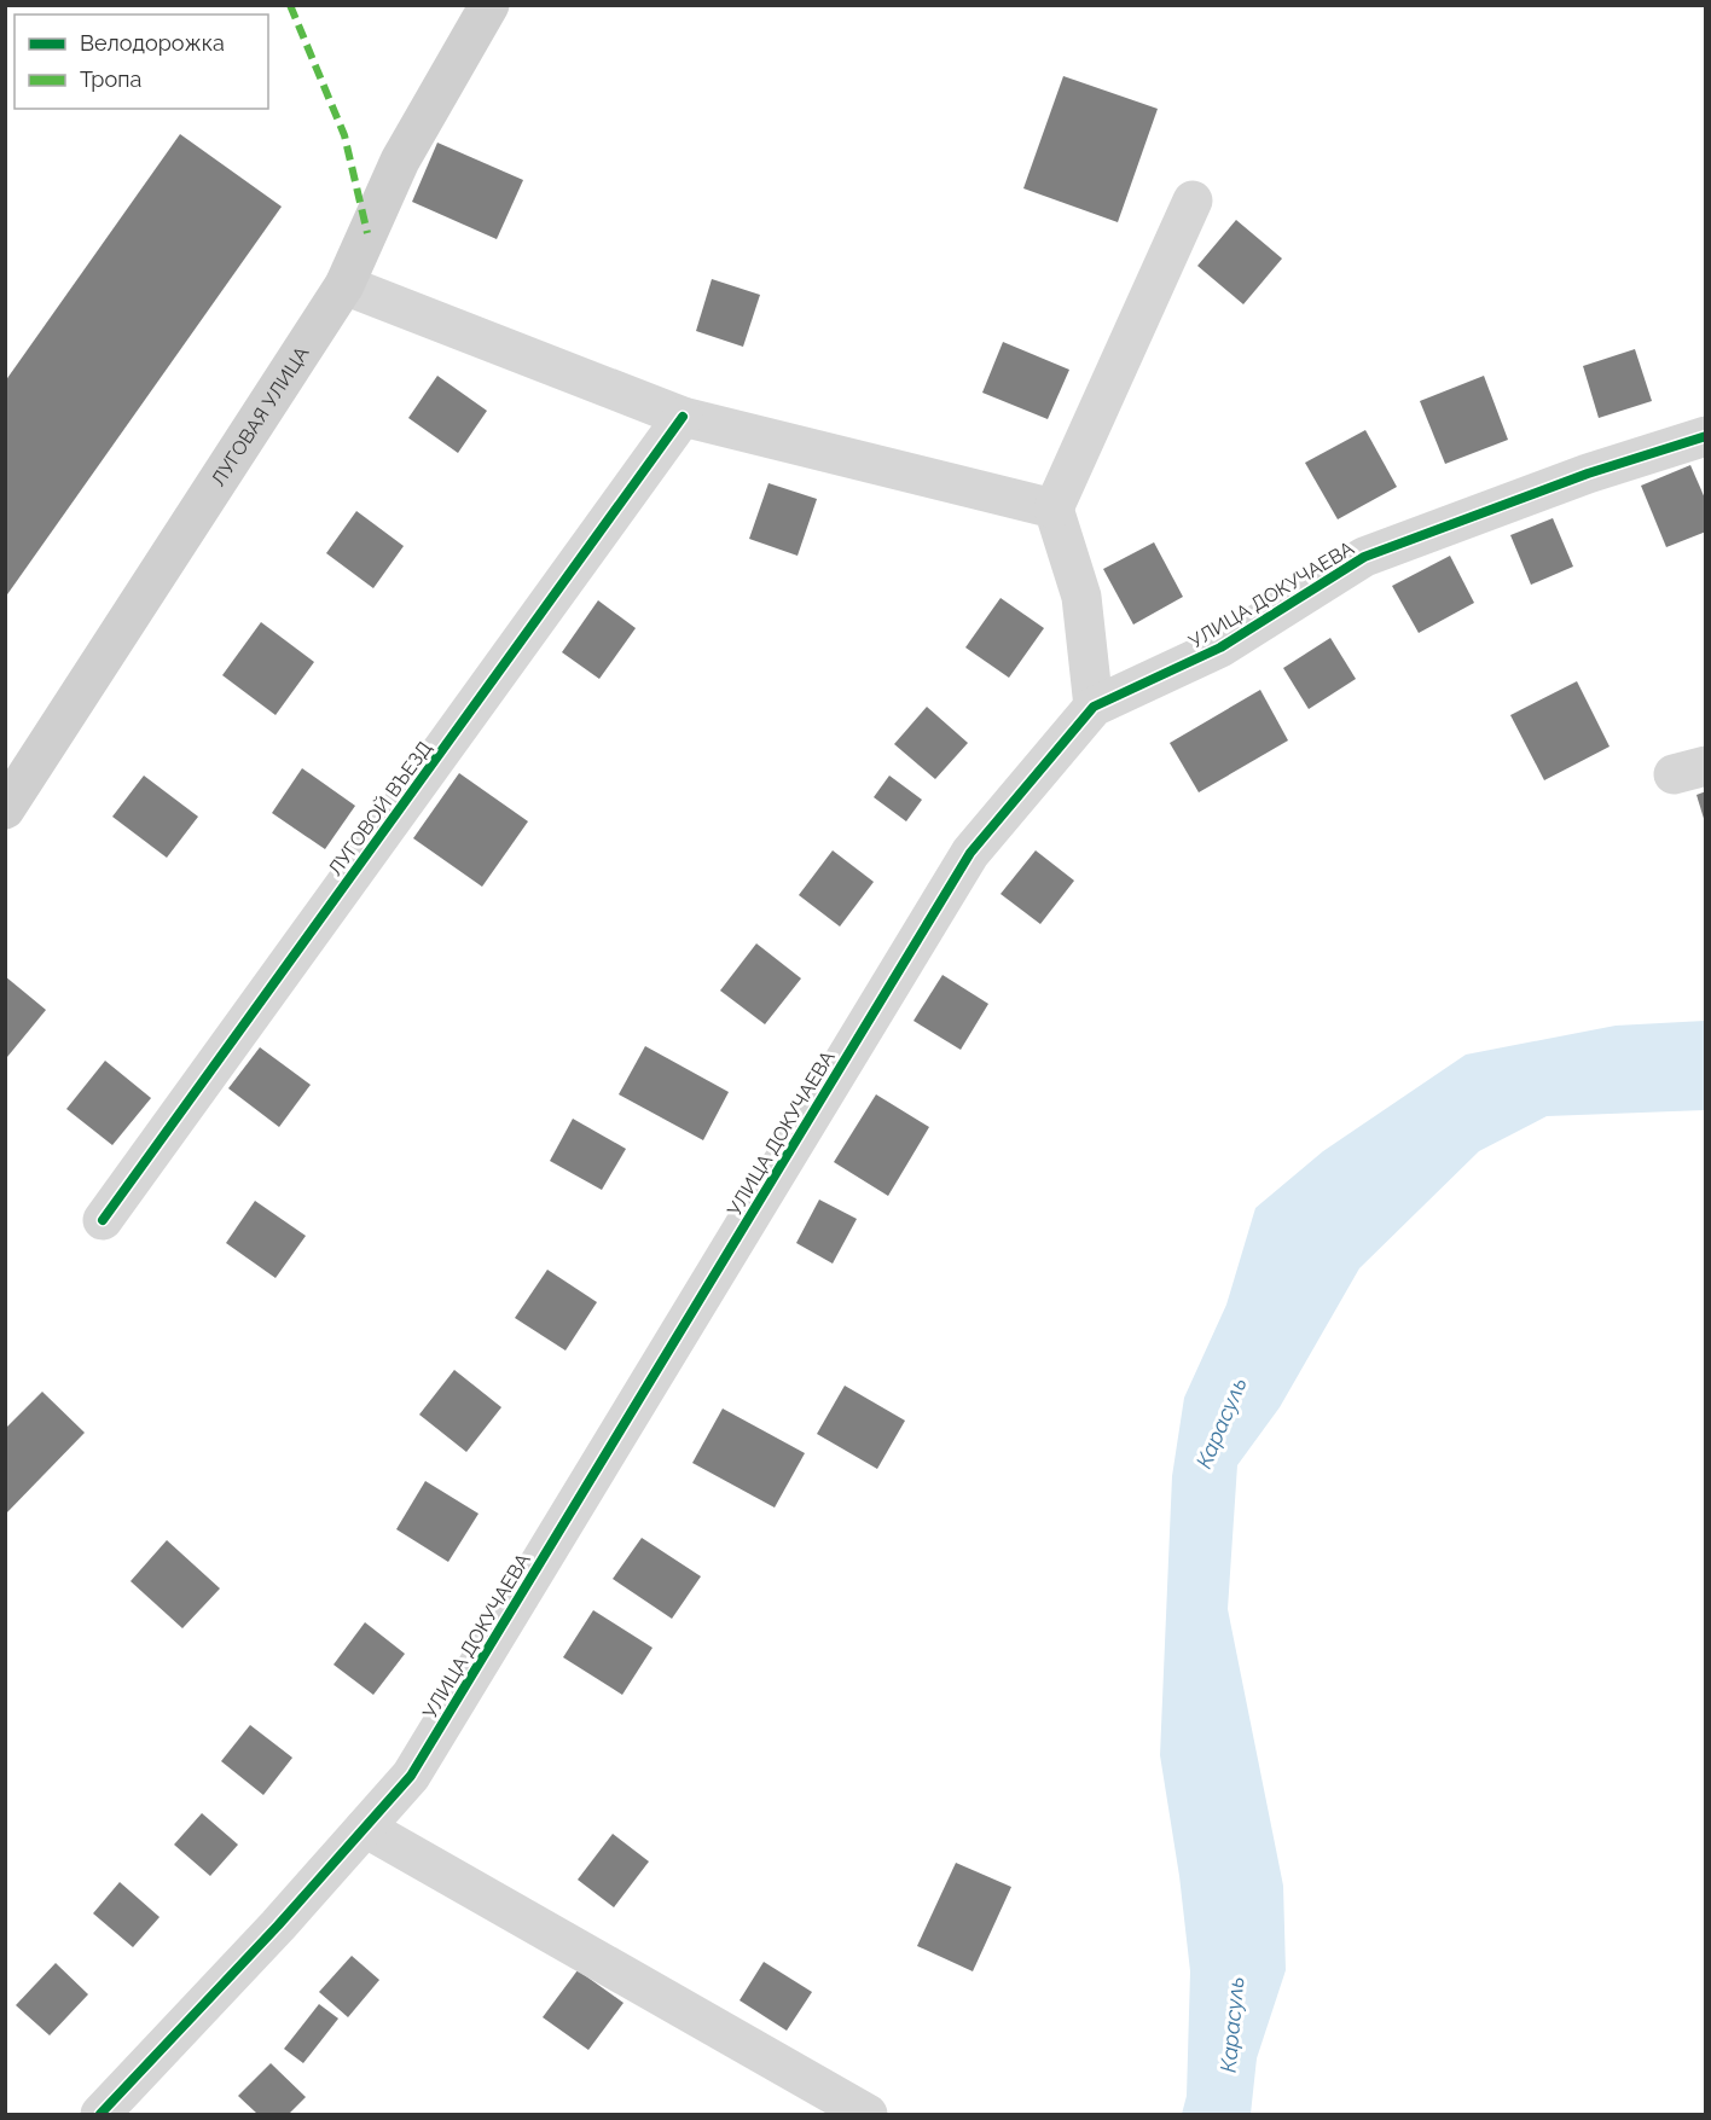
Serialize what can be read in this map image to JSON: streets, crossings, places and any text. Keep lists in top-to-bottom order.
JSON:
{
  "streets": {
    "main road": ["ЛУГОВАЯ УЛИЦА"],
    "street": ["УЛИЦА ДОКУЧАЕВА", "ЛУГОВОЙ ВЪЕЗД"]
  },
  "water": ["Карасуль"],
  "legend": ["Велодорожка", "Тропа"]
}
